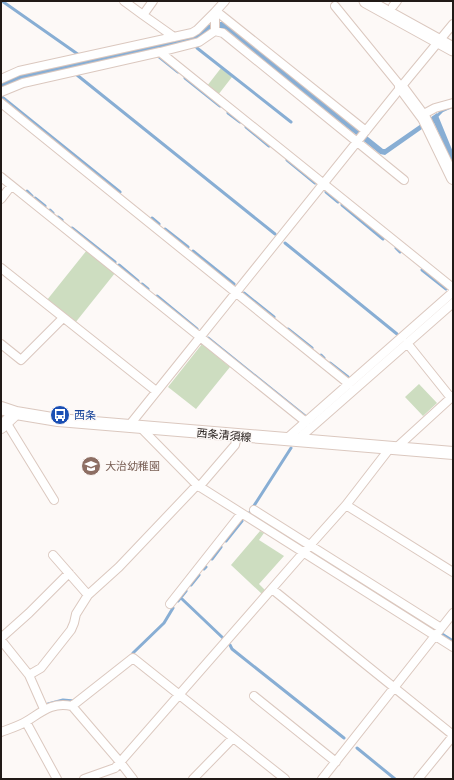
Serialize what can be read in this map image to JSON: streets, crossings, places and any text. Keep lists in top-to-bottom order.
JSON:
{
  "streets": {
    "main road": ["西条清須線"]
  },
  "places": {
    "bus stop": ["西条"],
    "school or university": ["大治幼稚園"]
  }
}
